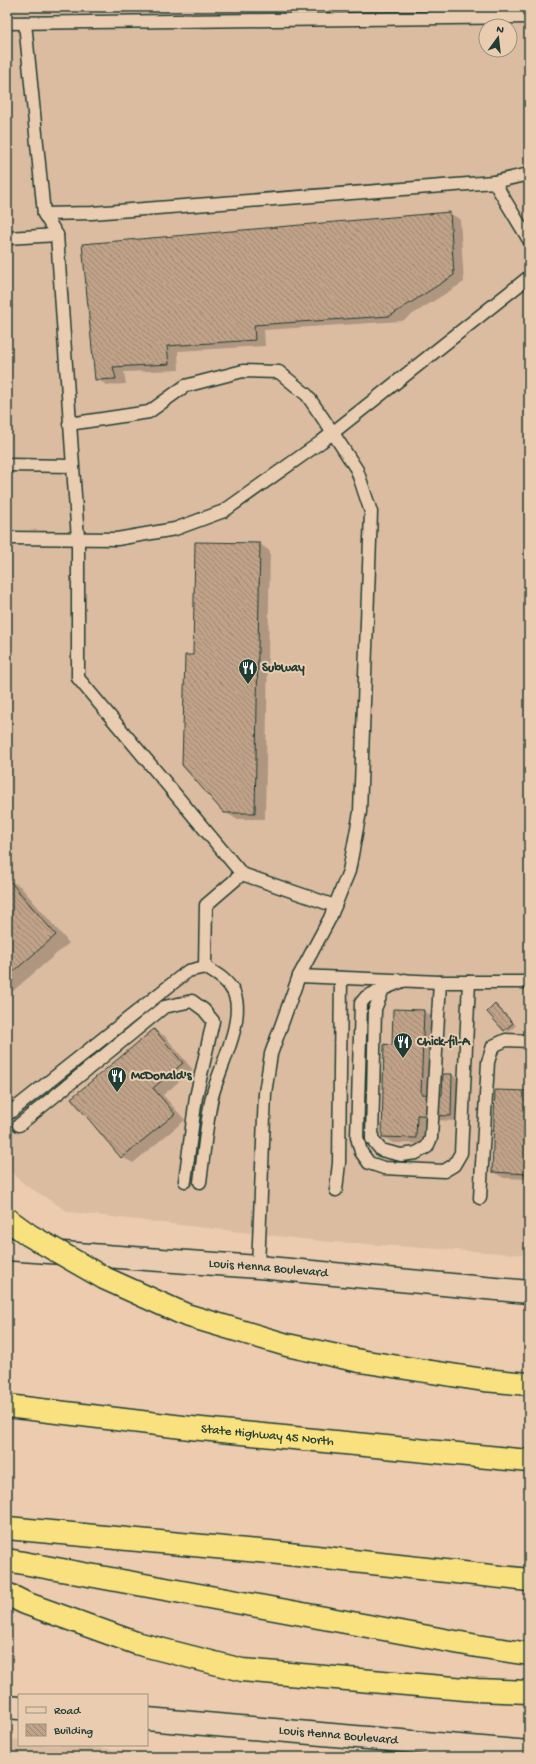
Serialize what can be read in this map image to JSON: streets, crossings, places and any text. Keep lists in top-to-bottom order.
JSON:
{
  "streets": {
    "highway": ["State Highway 45 North"],
    "main road": ["Louis Henna Boulevard"]
  },
  "places": {
    "restaurant": ["Subway", "Chick-fil-A", "McDonald's"]
  },
  "legend": ["Road", "Building"],
  "north": "top"
}
